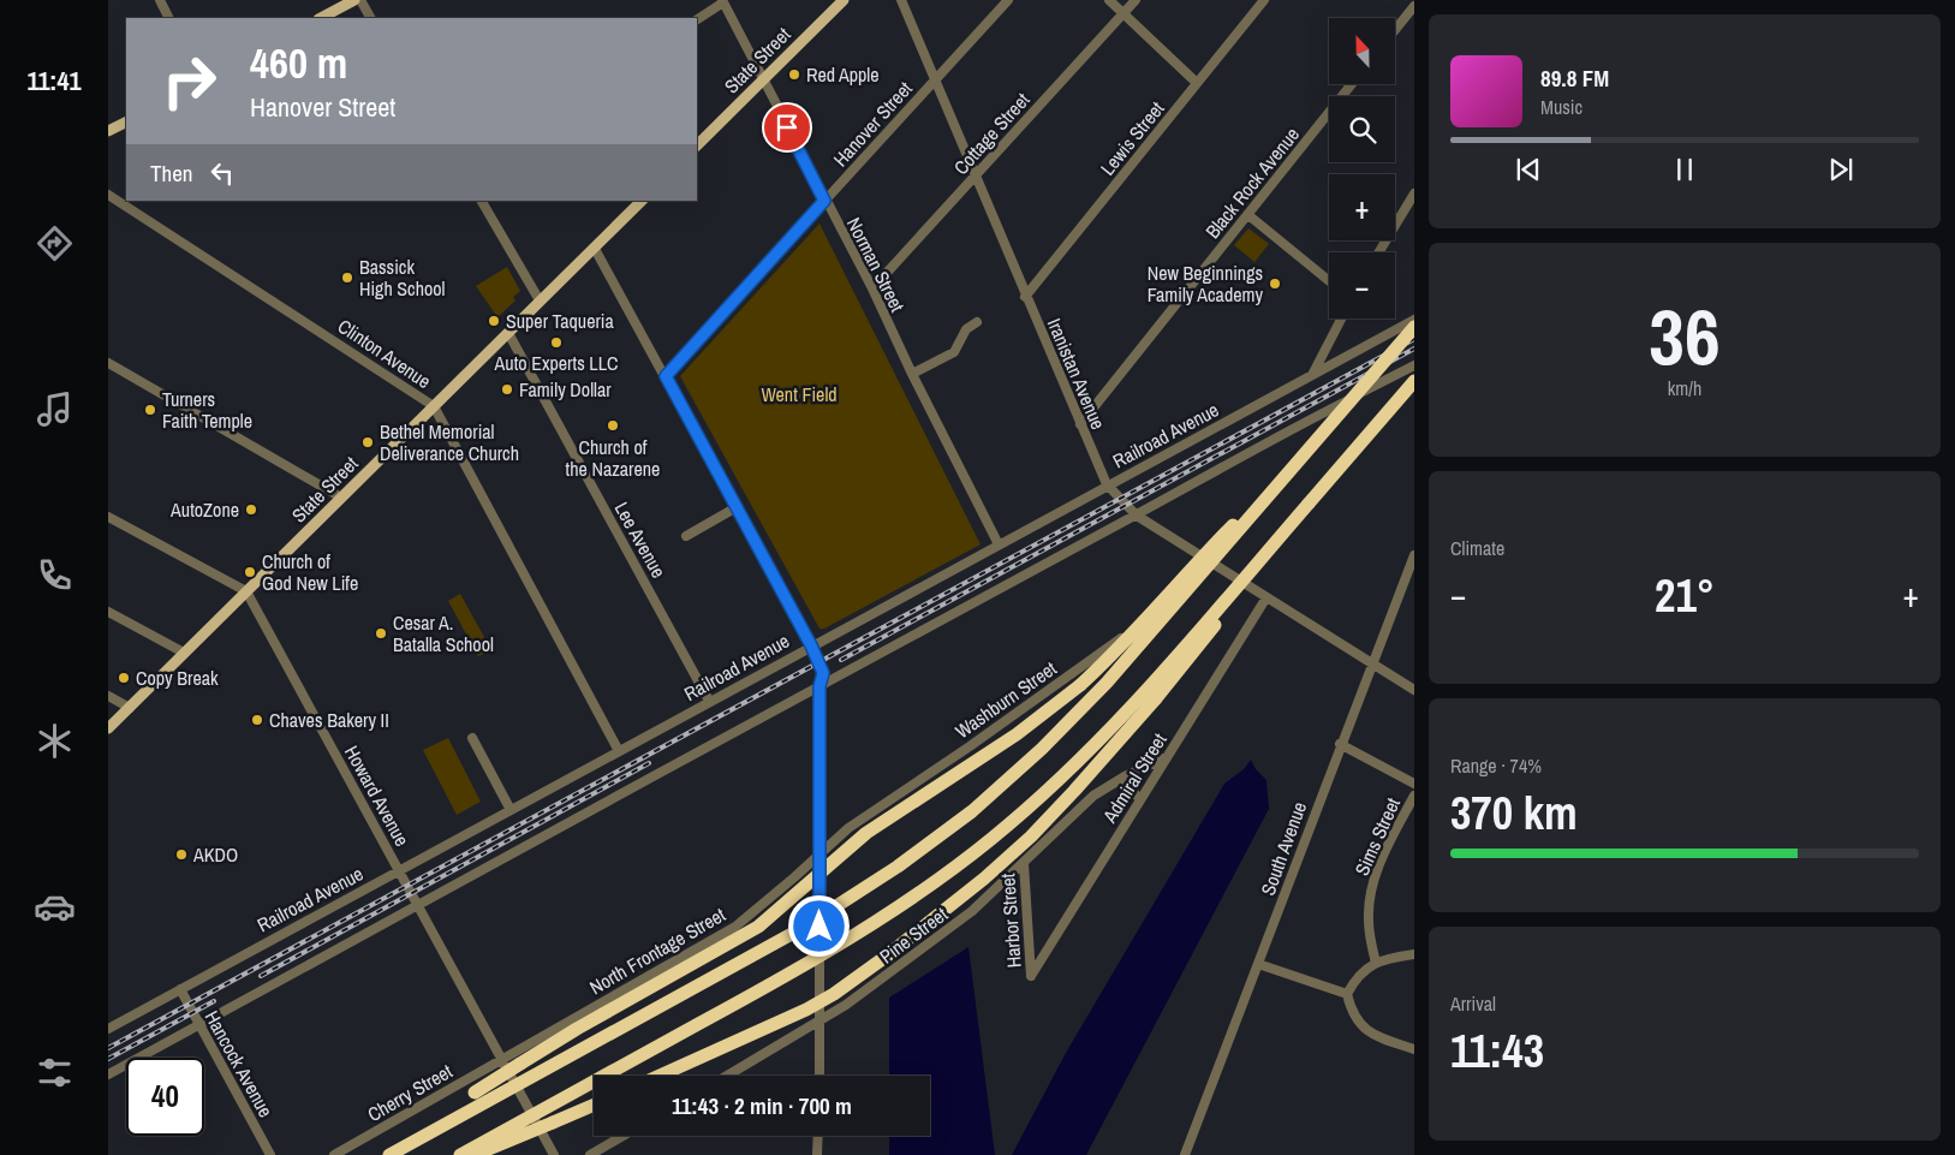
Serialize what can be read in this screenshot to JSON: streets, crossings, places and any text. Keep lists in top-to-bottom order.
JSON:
{
  "streets": {
    "main road": ["State Street"],
    "street": [
      "Hanover Street",
      "Cottage Street",
      "Lewis Street",
      "Black Rock Avenue",
      "Norman Street",
      "Clinton Avenue",
      "Iranistan Avenue",
      "Railroad Avenue",
      "Lee Avenue",
      "Washburn Street",
      "Admiral Street",
      "Howard Avenue",
      "Sims Street",
      "South Avenue",
      "Harbor Street",
      "Pine Street",
      "North Frontage Street",
      "Hancock Avenue",
      "Cherry Street"
    ]
  },
  "crossings": [
    ["State Street", "Norman Street"],
    ["State Street", "Clinton Avenue"],
    ["State Street", "Lee Avenue"],
    ["State Street", "Howard Avenue"],
    ["Hanover Street", "Norman Street"],
    ["Hanover Street", "Iranistan Avenue"],
    ["Cottage Street", "Norman Street"],
    ["Cottage Street", "Iranistan Avenue"],
    ["Lewis Street", "Iranistan Avenue"],
    ["Black Rock Avenue", "Iranistan Avenue"],
    ["Norman Street", "Railroad Avenue"],
    ["Clinton Avenue", "Railroad Avenue"],
    ["Iranistan Avenue", "Railroad Avenue"],
    ["Iranistan Avenue", "Washburn Street"],
    ["Iranistan Avenue", "Admiral Street"],
    ["Iranistan Avenue", "South Avenue"],
    ["Railroad Avenue", "Lee Avenue"],
    ["Railroad Avenue", "Howard Avenue"],
    ["Railroad Avenue", "Hancock Avenue"],
    ["Washburn Street", "North Frontage Street"],
    ["Admiral Street", "Harbor Street"],
    ["Admiral Street", "Pine Street"],
    ["Howard Avenue", "North Frontage Street"],
    ["Howard Avenue", "Cherry Street"],
    ["Harbor Street", "Pine Street"],
    ["North Frontage Street", "Cherry Street"]
  ],
  "parks": ["Went Field"],
  "places": [
    "Red Apple",
    "Bassick High School",
    "New Beginnings Family Academy",
    "Super Taqueria",
    "Auto Experts LLC",
    "Family Dollar",
    "Turners Faith Temple",
    "Church of the Nazarene",
    "Bethel Memorial Deliverance Church",
    "AutoZone",
    "Church of God New Life",
    "Cesar A. Batalla School",
    "Copy Break",
    "Chaves Bakery II",
    "AKDO"
  ],
  "north": "top",
  "page": {
    "tabs": "11:41",
    "map_buttons": ["+", "−"],
    "turn": ["460 m", "Hanover Street"],
    "song": ["89.8 FM", "Music"],
    "then": "Then",
    "tile": [
      ["36", "km/h"],
      "Climate",
      ["Range · 74%", "370 km"],
      ["Arrival", "11:43"]
    ],
    "heat": ["−", "21°", "+"],
    "limit": "40",
    "trip": "11:43 · 2 min · 700 m"
  }
}
